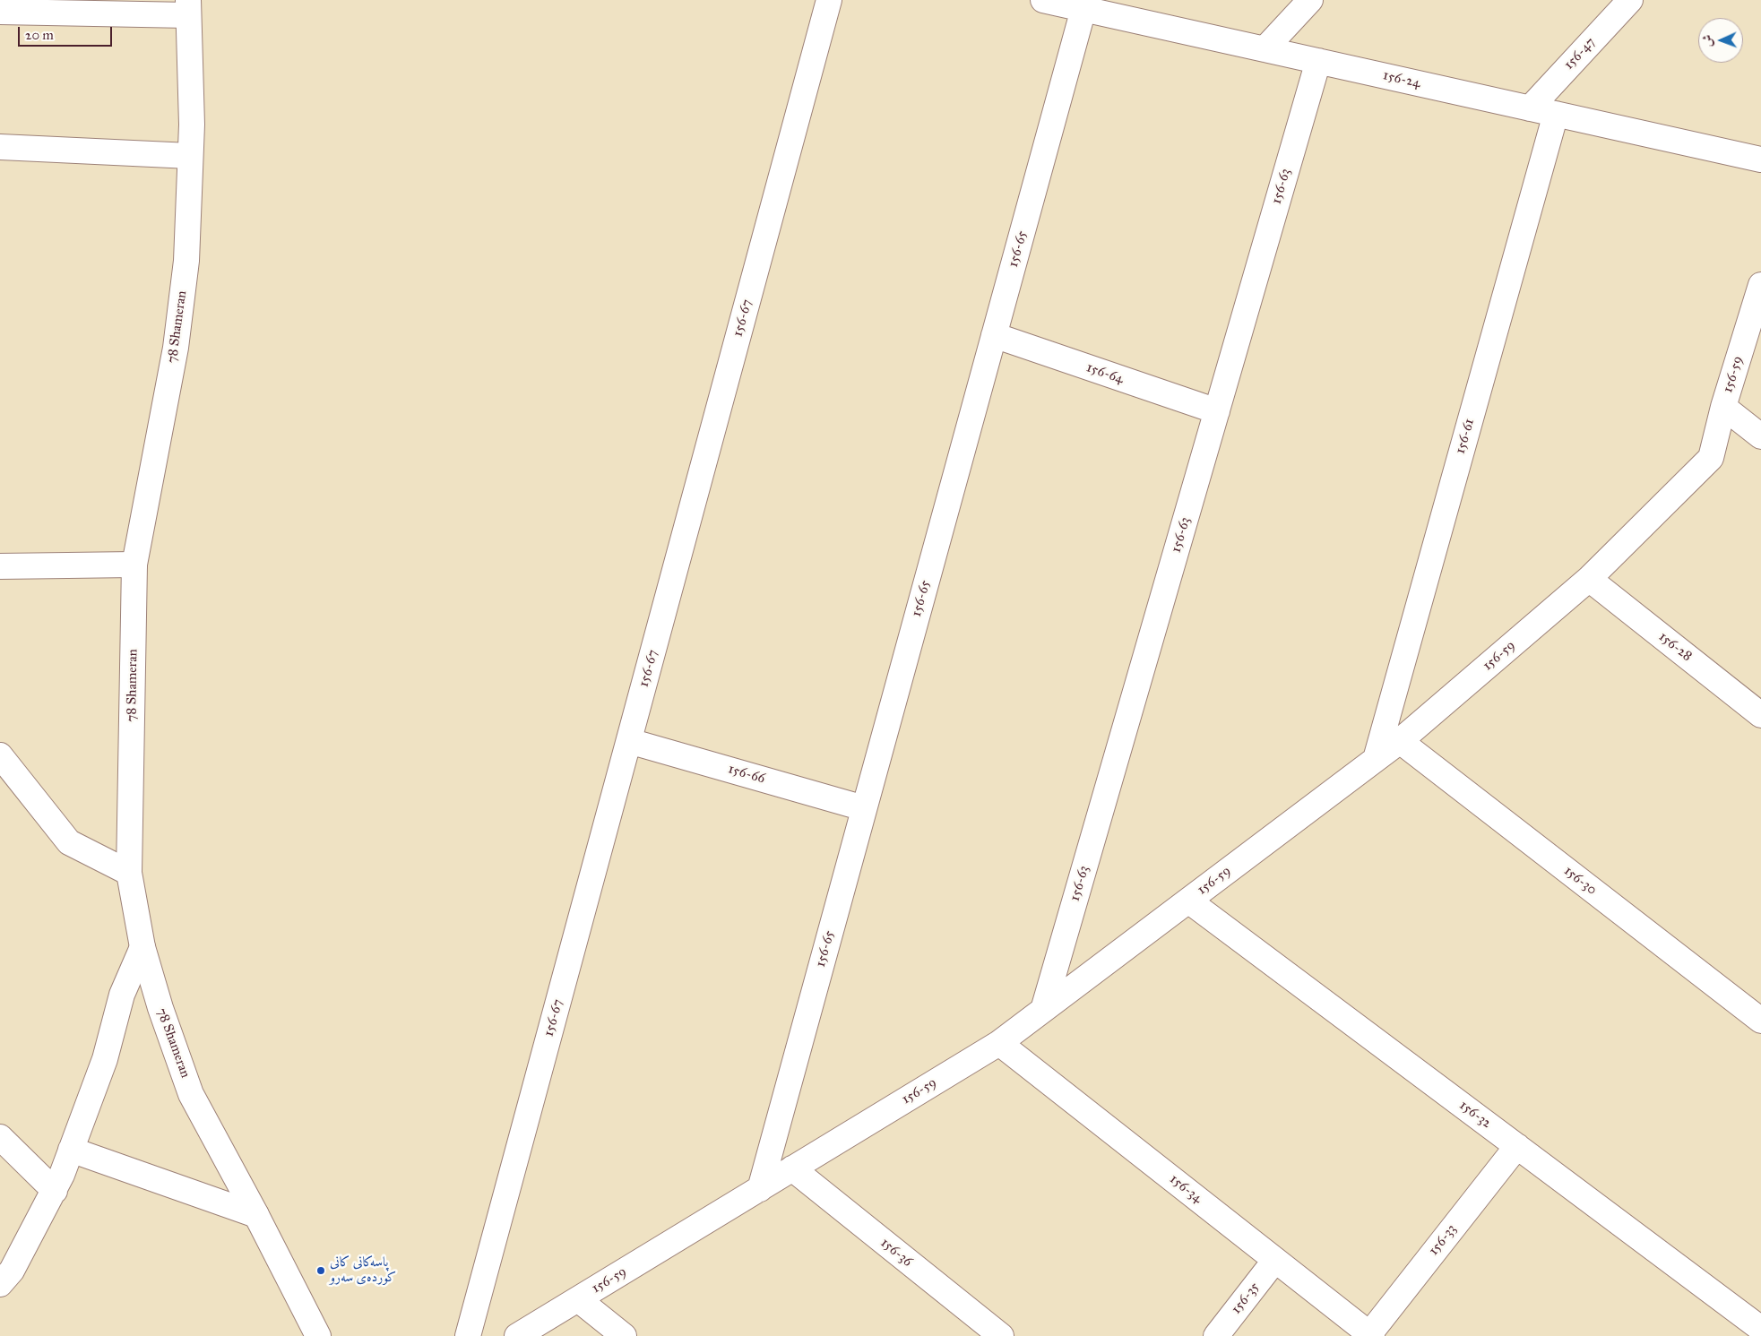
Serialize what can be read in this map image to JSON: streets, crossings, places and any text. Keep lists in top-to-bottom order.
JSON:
{
  "streets": {
    "street": [
      "156-47",
      "156-24",
      "156-63",
      "156-65",
      "156-67",
      "78 Shameran",
      "156-64",
      "156-59",
      "156-61",
      "156-28",
      "156-66",
      "156-30",
      "156-32",
      "156-34",
      "156-33",
      "156-36",
      "156-35"
    ]
  },
  "crossings": [
    ["156-47", "156-24"],
    ["156-24", "156-63"],
    ["156-24", "156-65"],
    ["156-24", "156-61"],
    ["156-63", "156-64"],
    ["156-63", "156-59"],
    ["156-65", "156-64"],
    ["156-65", "156-59"],
    ["156-65", "156-66"],
    ["156-67", "156-66"],
    ["156-59", "156-61"],
    ["156-59", "156-28"],
    ["156-59", "156-30"],
    ["156-59", "156-32"],
    ["156-59", "156-34"],
    ["156-59", "156-36"],
    ["156-32", "156-33"],
    ["156-34", "156-33"],
    ["156-34", "156-35"]
  ],
  "places": ["پاسەکانی کانی کوردەی سەرو"],
  "scale_bar": "20 m",
  "north": "left"
}
